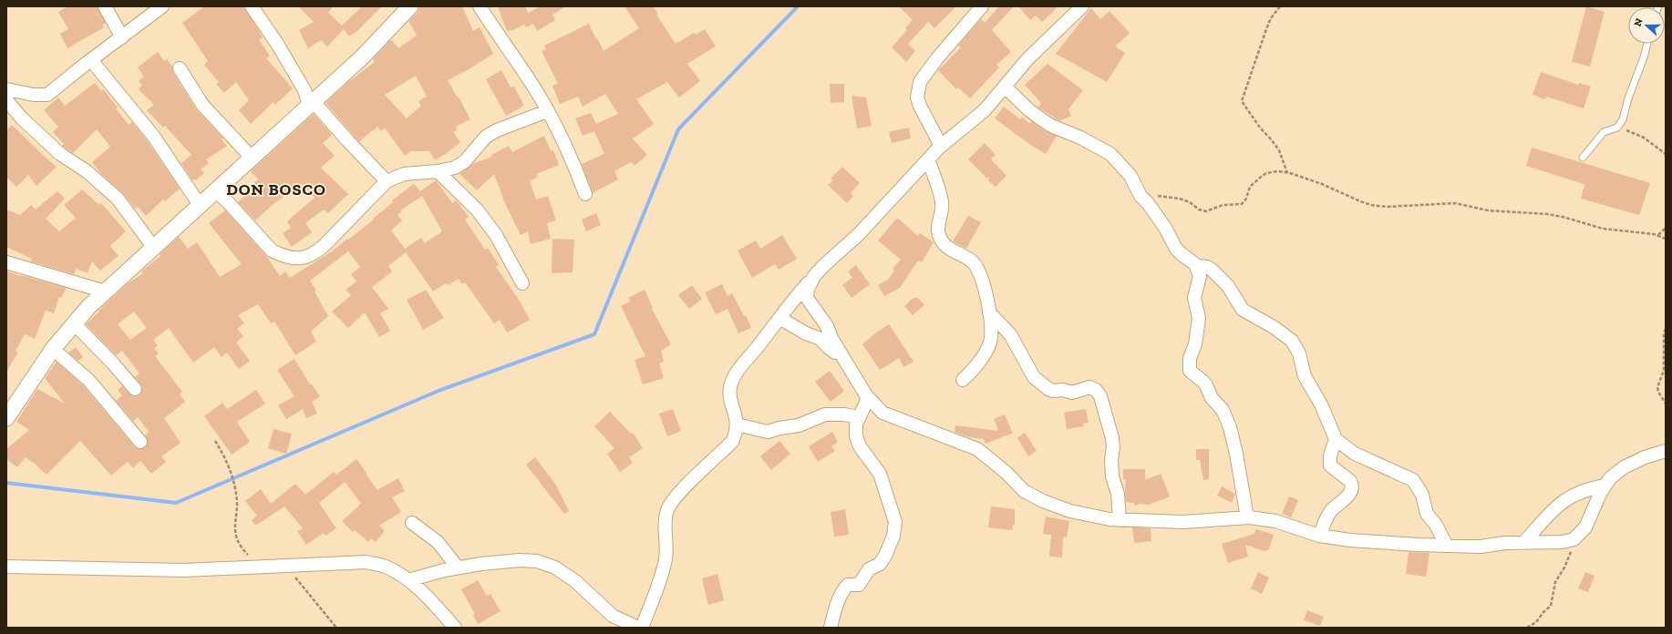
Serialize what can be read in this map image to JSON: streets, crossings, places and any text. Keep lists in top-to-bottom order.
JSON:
{
  "districts": ["DON BOSCO"],
  "north": "left"
}
